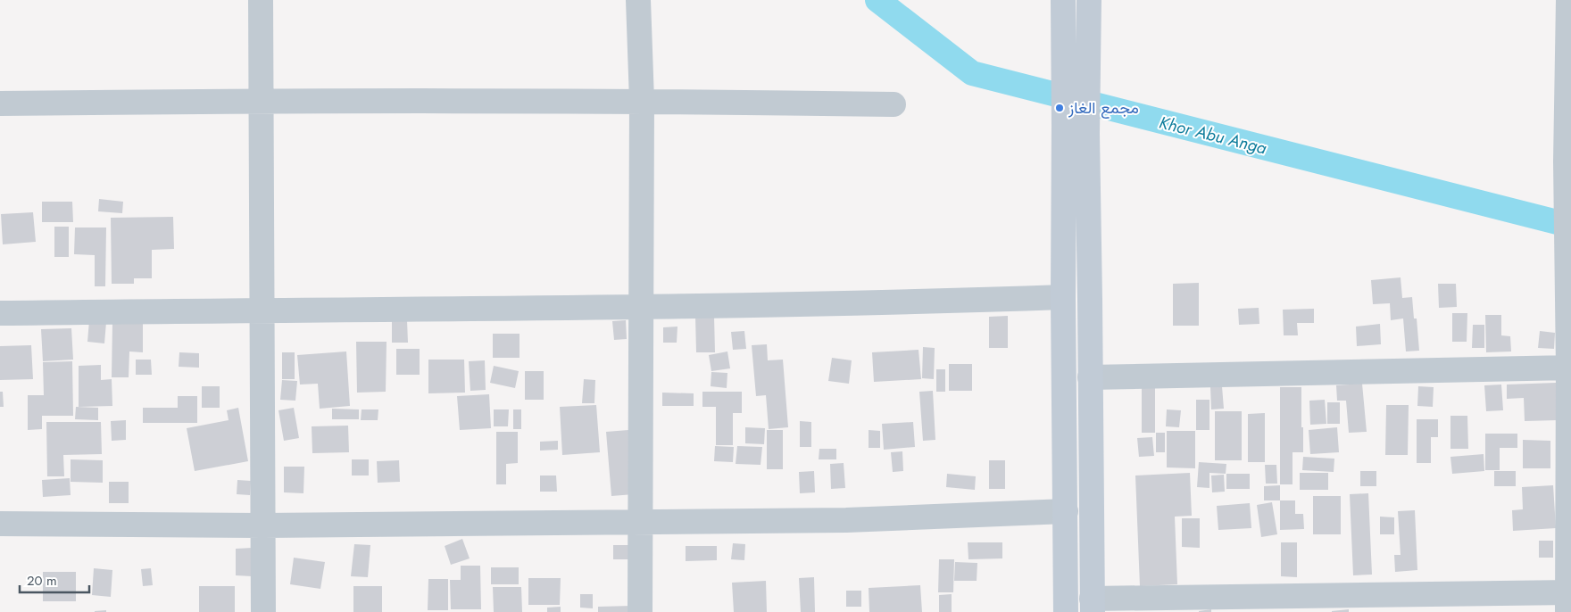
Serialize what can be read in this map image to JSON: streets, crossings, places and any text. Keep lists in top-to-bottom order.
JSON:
{
  "water": ["Khor Abu Anga"],
  "places": ["مجمع الغاز"],
  "scale_bar": "20 m"
}
